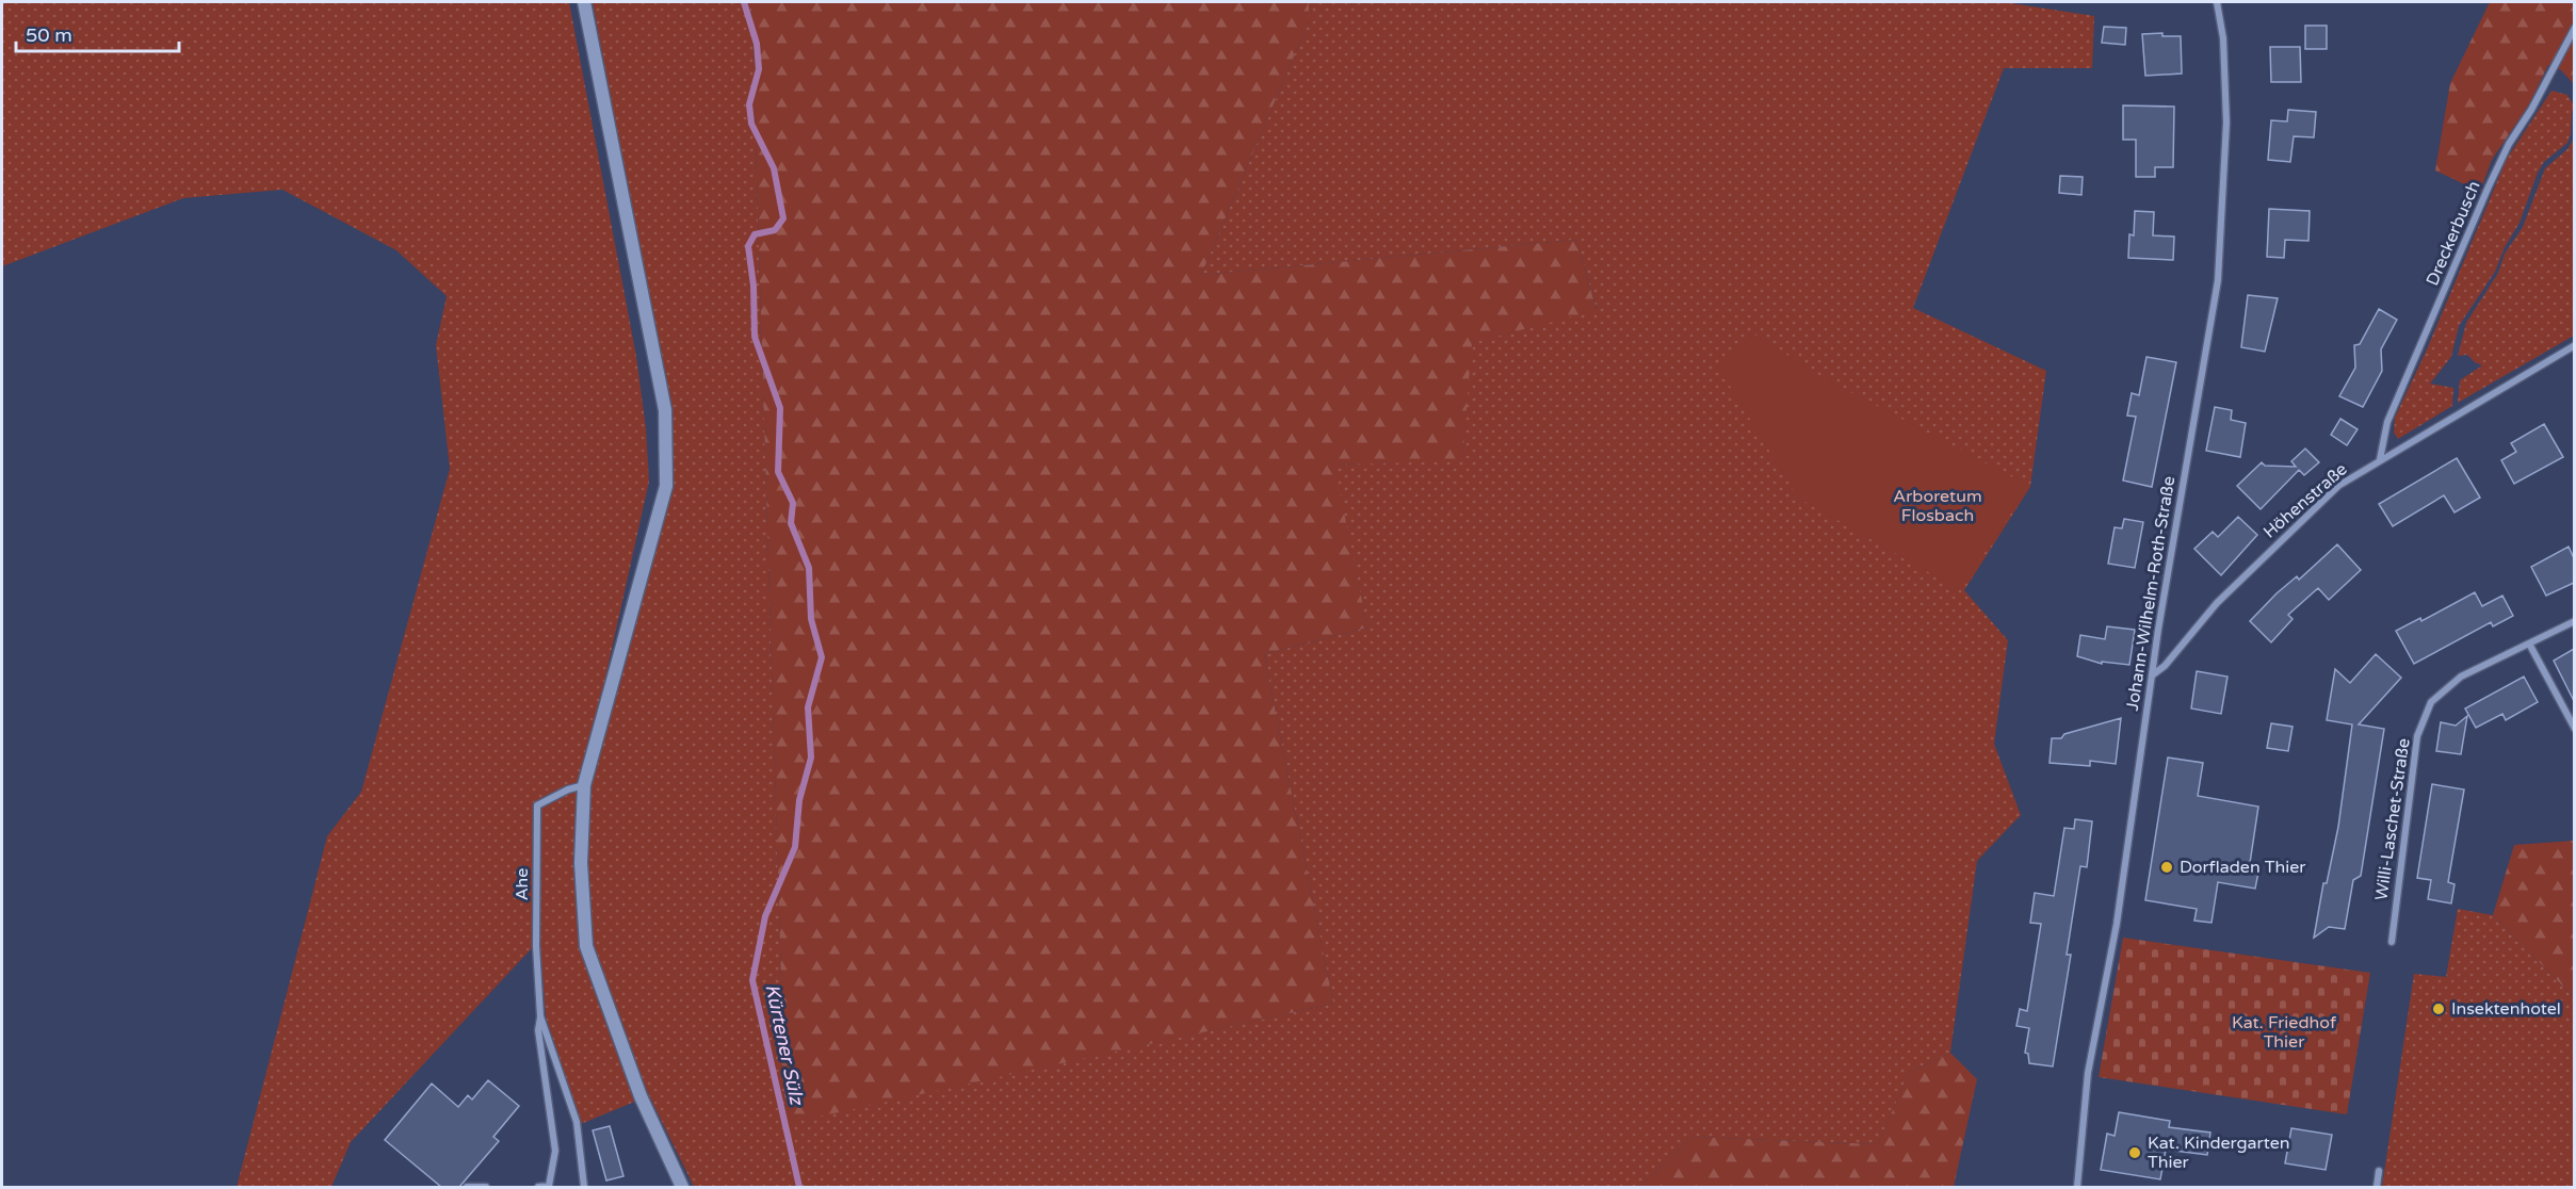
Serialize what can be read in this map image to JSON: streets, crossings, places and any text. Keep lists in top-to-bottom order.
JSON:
{
  "streets": {
    "street": [
      "Dreckerbusch",
      "Höhenstraße",
      "Johann-Wilhelm-Roth-Straße",
      "Willi-Laschet-Straße",
      "Ahe"
    ]
  },
  "crossings": [
    ["Dreckerbusch", "Höhenstraße"],
    ["Höhenstraße", "Johann-Wilhelm-Roth-Straße"]
  ],
  "water": ["Kürtener Sülz"],
  "parks": ["Arboretum Flosbach", "Kat. Friedhof Thier"],
  "places": ["Dorfladen Thier", "Insektenhotel", "Kat. Kindergarten Thier"],
  "scale_bar": "50 m"
}
